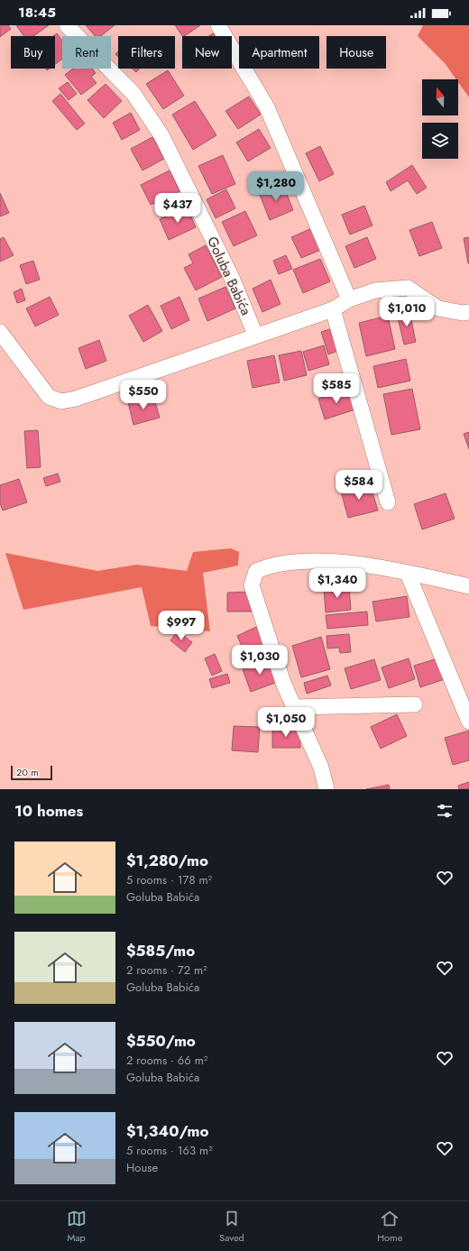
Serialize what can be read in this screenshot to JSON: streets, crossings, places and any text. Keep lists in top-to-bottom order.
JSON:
{
  "streets": {
    "street": ["Goluba Babića"]
  },
  "scale_bar": "20 m",
  "north": "top",
  "page": {
    "status": "18:45",
    "chip": [
      "Buy",
      "Rent",
      "Filters",
      "New",
      "Apartment",
      "House"
    ],
    "price": [
      "$1,280",
      "$437",
      "$1,010",
      "$585",
      "$550",
      "$584",
      "$1,340",
      "$997",
      "$1,030",
      "$1,050"
    ],
    "scale": "20 m",
    "heading": "10 homes",
    "list": [
      {
        "name": "$1,280/mo",
        "note": "5 rooms · 178 m² · Goluba Babića"
      },
      {
        "name": "$585/mo",
        "note": "2 rooms · 72 m² · Goluba Babića"
      },
      {
        "name": "$550/mo",
        "note": "2 rooms · 66 m² · Goluba Babića"
      },
      {
        "name": "$1,340/mo",
        "note": "5 rooms · 163 m² · House"
      }
    ],
    "tabs": ["Map", "Saved", "Home"]
  }
}
